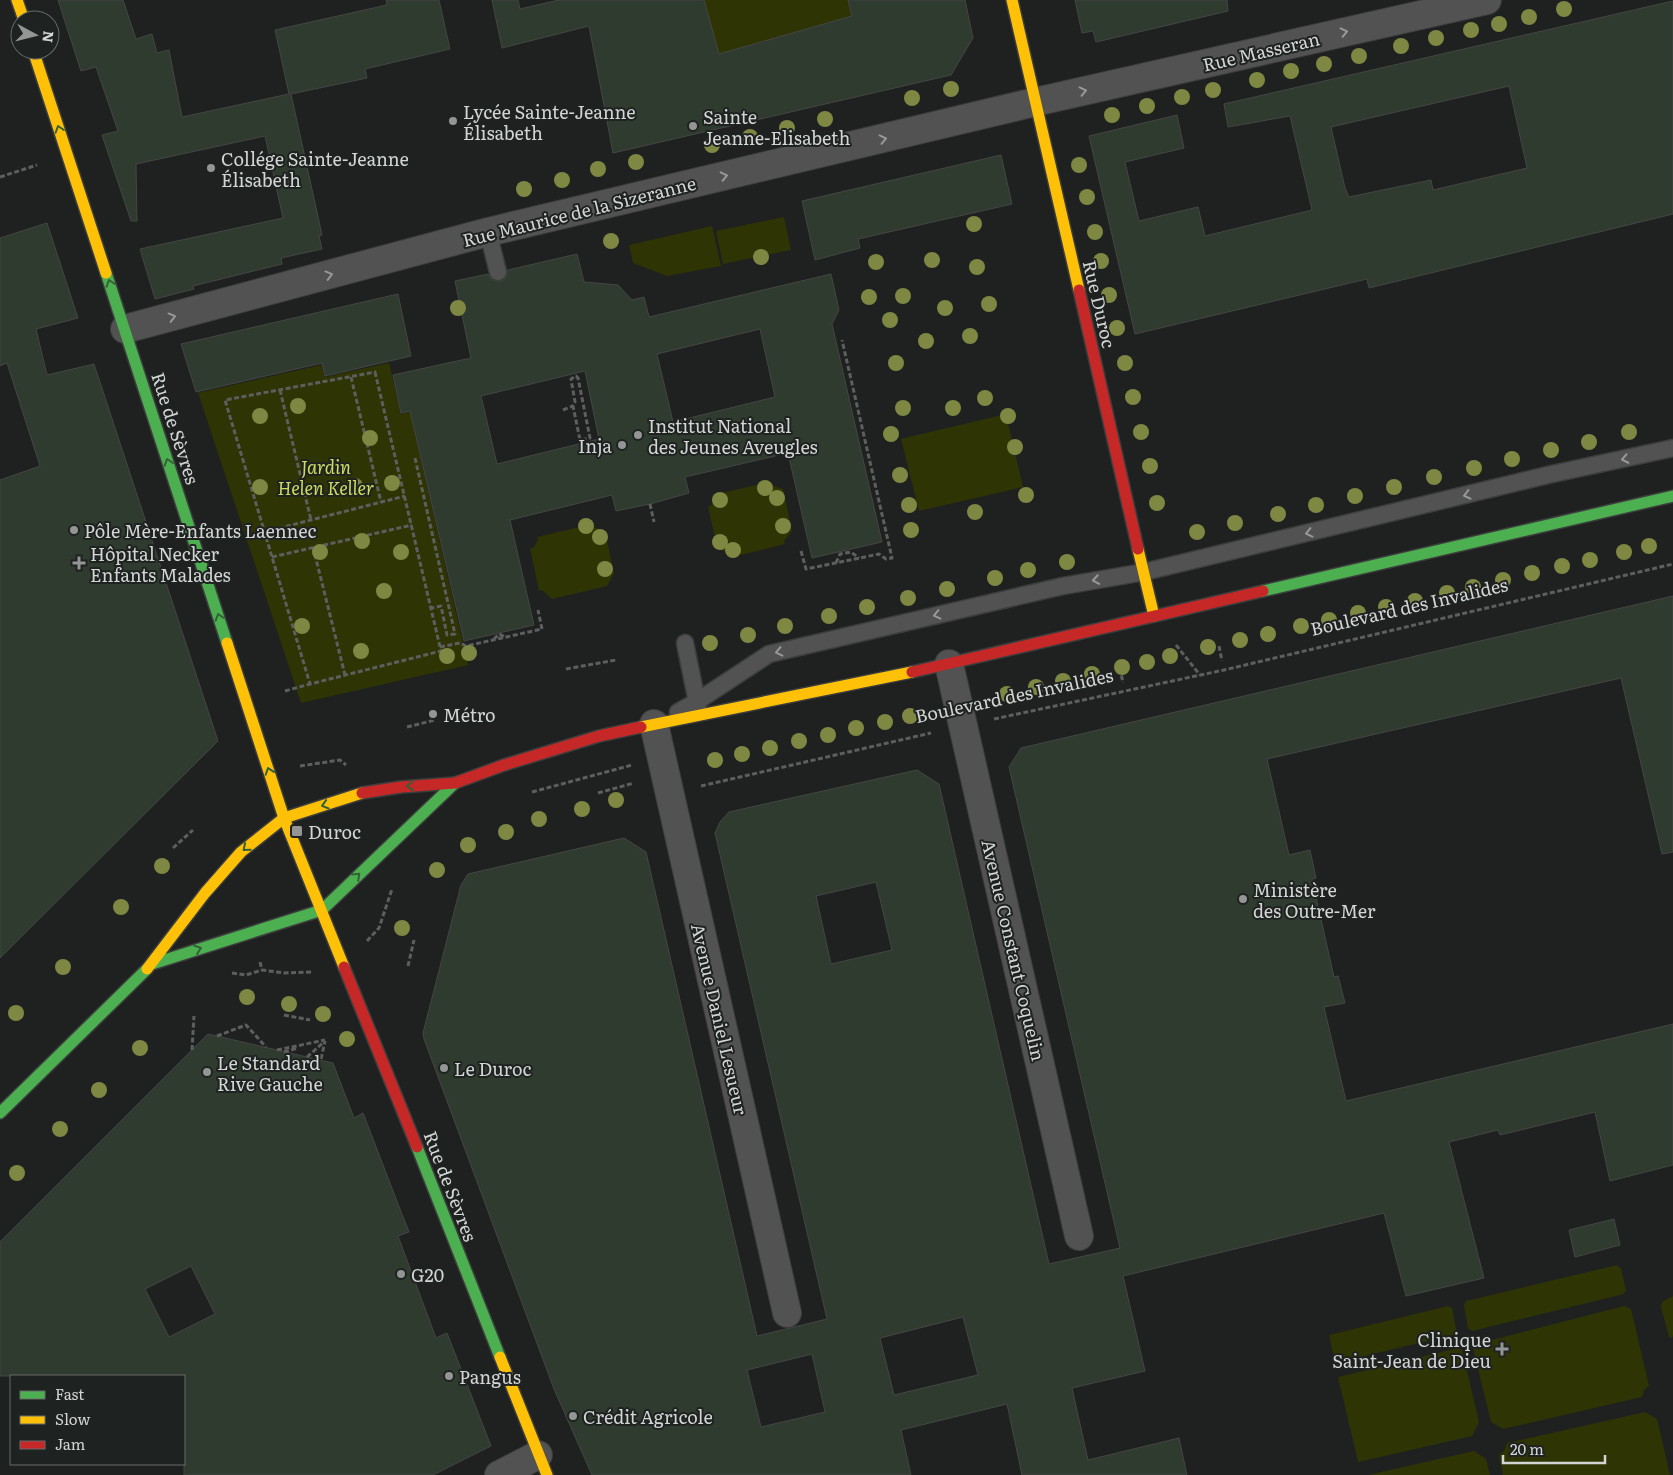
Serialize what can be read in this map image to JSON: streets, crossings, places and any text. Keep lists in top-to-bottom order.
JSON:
{
  "streets": {
    "main road": ["Rue Duroc", "Rue de Sèvres"],
    "street": [
      "Rue Masseran",
      "Rue Maurice de la Sizeranne",
      "Avenue Constant Coquelin",
      "Avenue Daniel Lesueur"
    ],
    "path": ["Boulevard des Invalides"]
  },
  "crossings": [
    ["Rue Masseran", "Rue Maurice de la Sizeranne"],
    ["Rue Masseran", "Rue Duroc"],
    ["Rue Maurice de la Sizeranne", "Rue Duroc"],
    ["Rue Maurice de la Sizeranne", "Rue de Sèvres"],
    ["Boulevard des Invalides", "Avenue Constant Coquelin"],
    ["Boulevard des Invalides", "Avenue Daniel Lesueur"]
  ],
  "one_way": ["Rue Masseran", "Rue Maurice de la Sizeranne", "Rue de Sèvres"],
  "parks": ["Jardin Helen Keller"],
  "places": {
    "other": [
      "Lycée Sainte-Jeanne Élisabeth",
      "Sainte Jeanne-Elisabeth",
      "Collége Sainte-Jeanne Élisabeth",
      "Institut National des Jeunes Aveugles",
      "Inja",
      "Pôle Mère-Enfants Laennec",
      "Métro",
      "Ministère des Outre-Mer",
      "Le Duroc",
      "Le Standard Rive Gauche",
      "G20",
      "Pangus",
      "Crédit Agricole"
    ],
    "health": ["Hôpital Necker Enfants Malades", "Clinique Saint-Jean de Dieu"],
    "transit": ["Duroc"]
  },
  "legend": ["Fast", "Slow", "Jam"],
  "scale_bar": "20 m",
  "north": "right"
}
